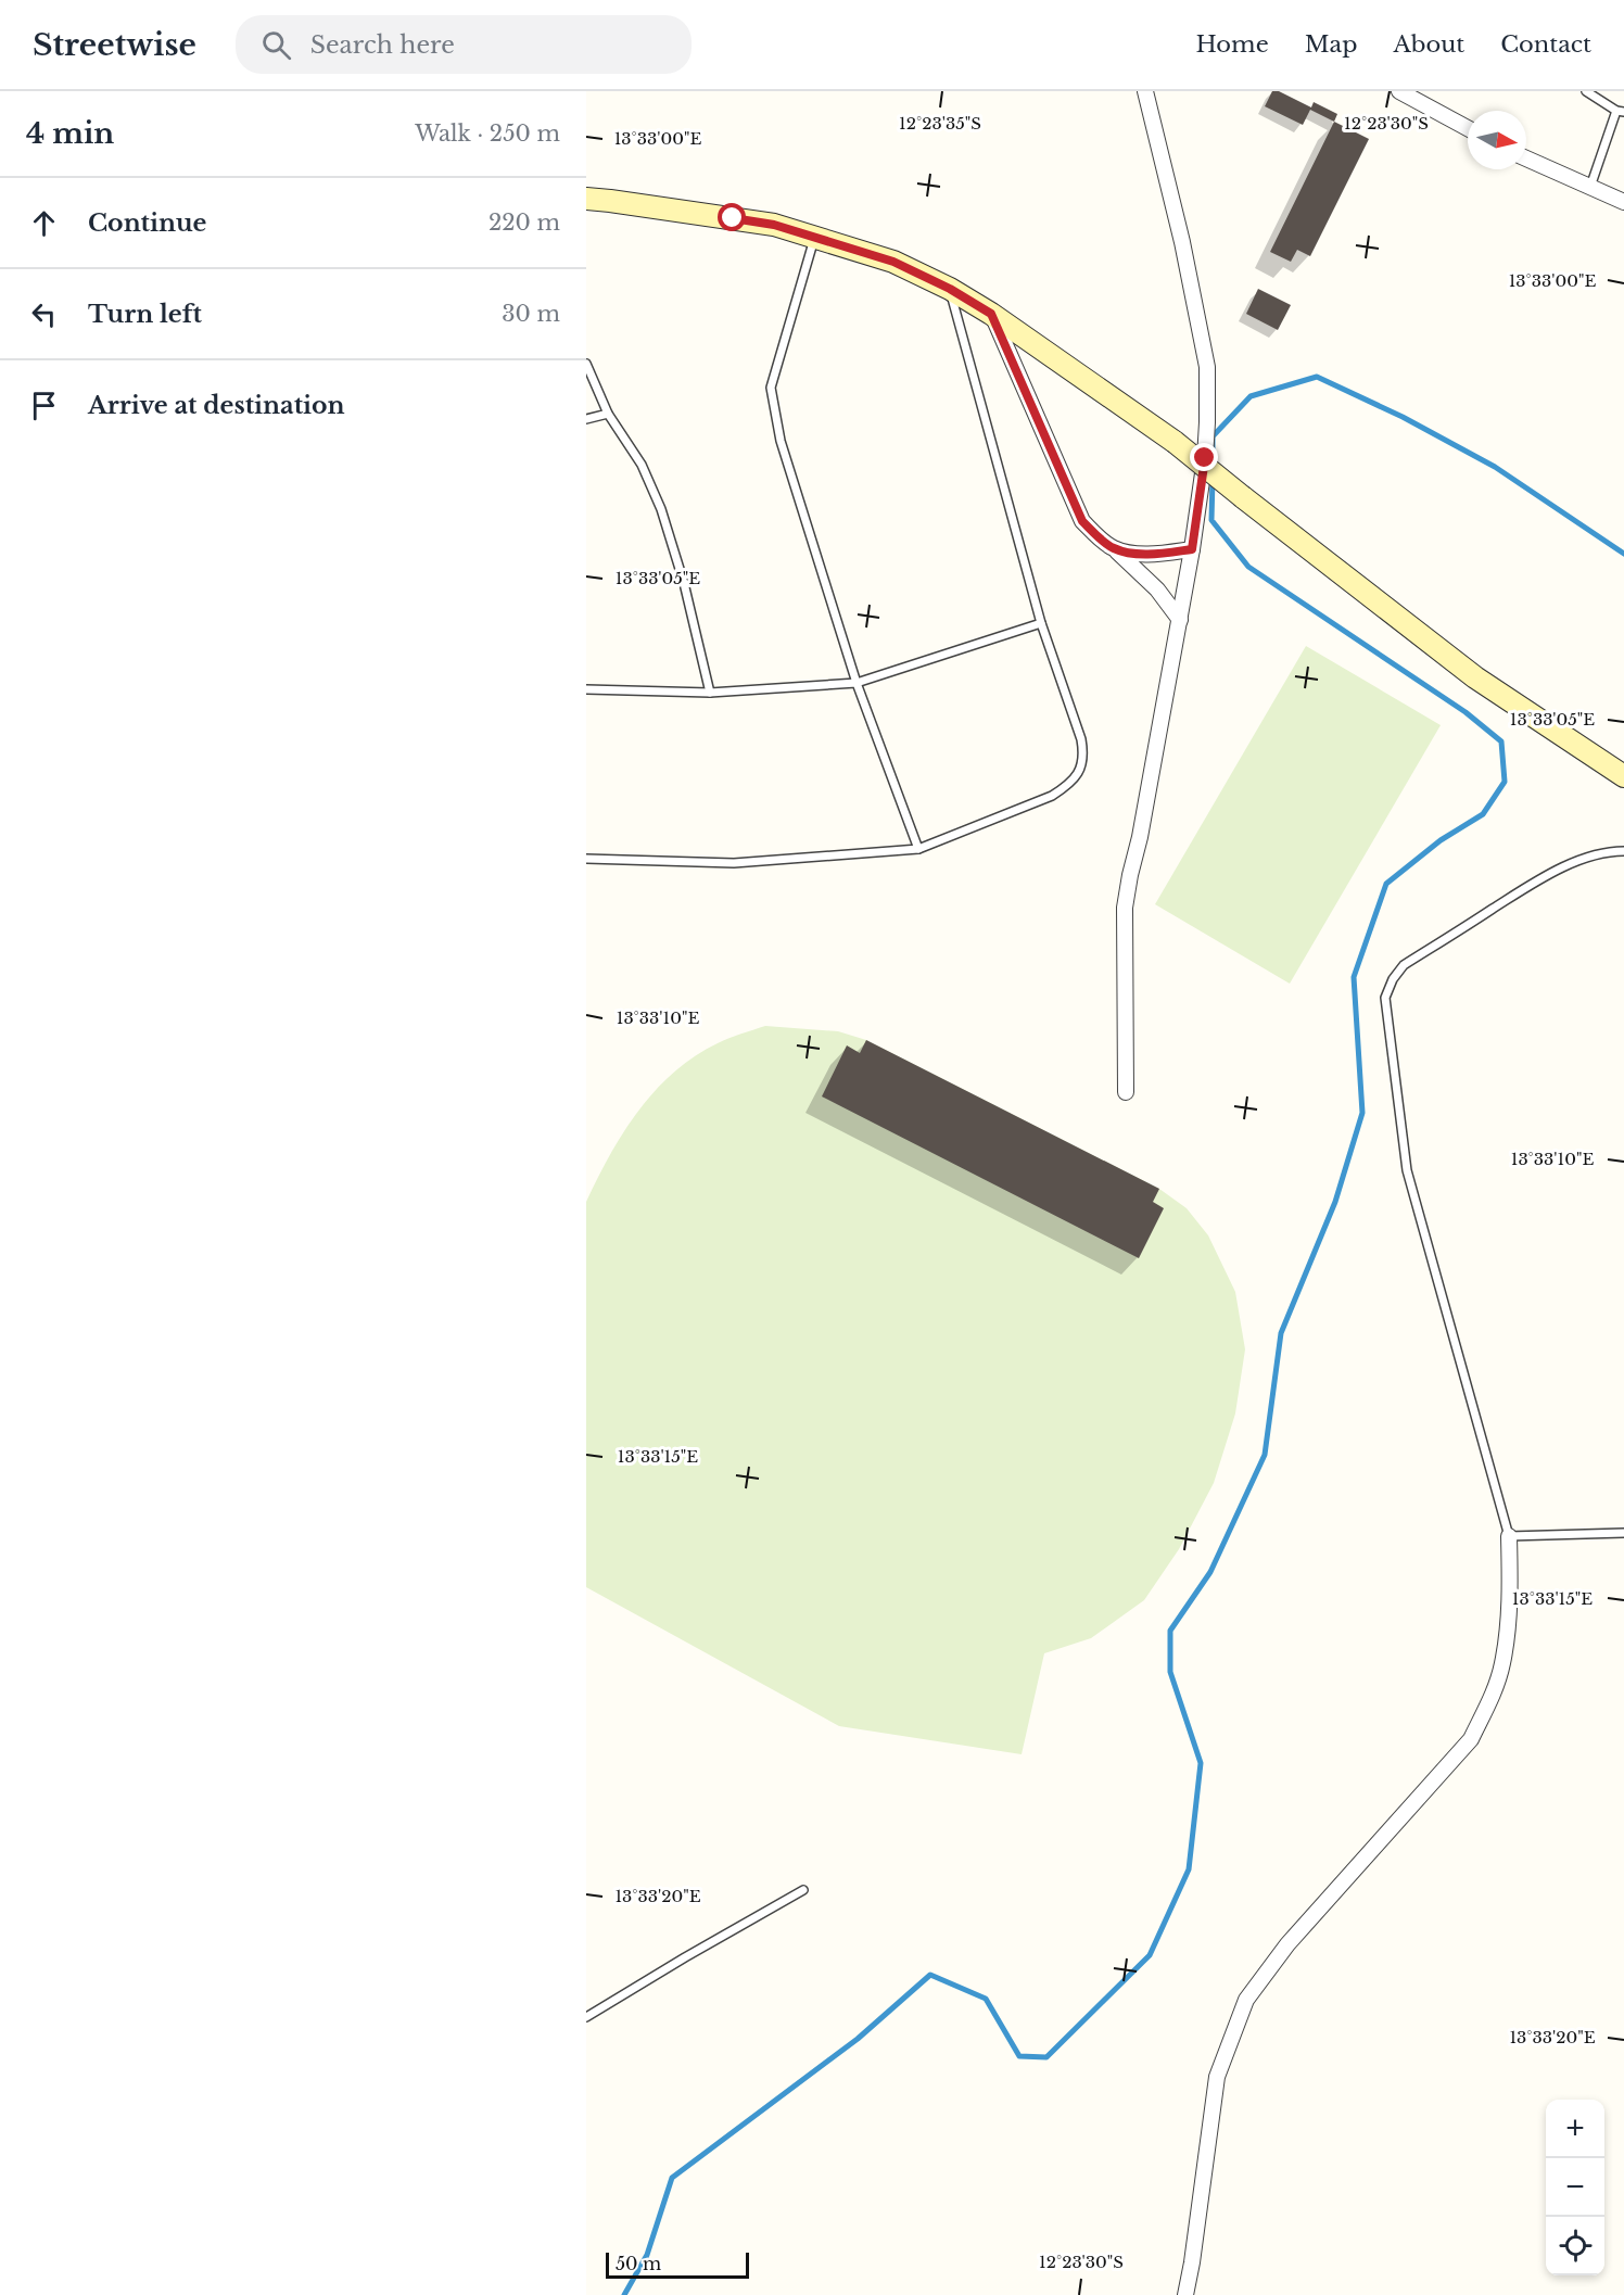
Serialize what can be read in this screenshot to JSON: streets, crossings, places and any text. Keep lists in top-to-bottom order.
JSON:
{
  "scale_bar": "50 m",
  "north": "right",
  "page": {
    "header": "Streetwise",
    "search": "Search here",
    "nav": [
      "Home",
      "Map",
      "About",
      "Contact"
    ],
    "heading": ["4 min", "Walk · 250 m"],
    "list": [
      ["Continue", "220 m"],
      ["Turn left", "30 m"],
      "Arrive at destination"
    ],
    "map_buttons": ["+", "−"],
    "scale": "50 m"
  },
  "coordinates": [
    "12°23'35\"S",
    "12°23'30\"S",
    "13°33'00\"E",
    "13°33'05\"E",
    "13°33'10\"E",
    "13°33'15\"E",
    "13°33'20\"E"
  ]
}
